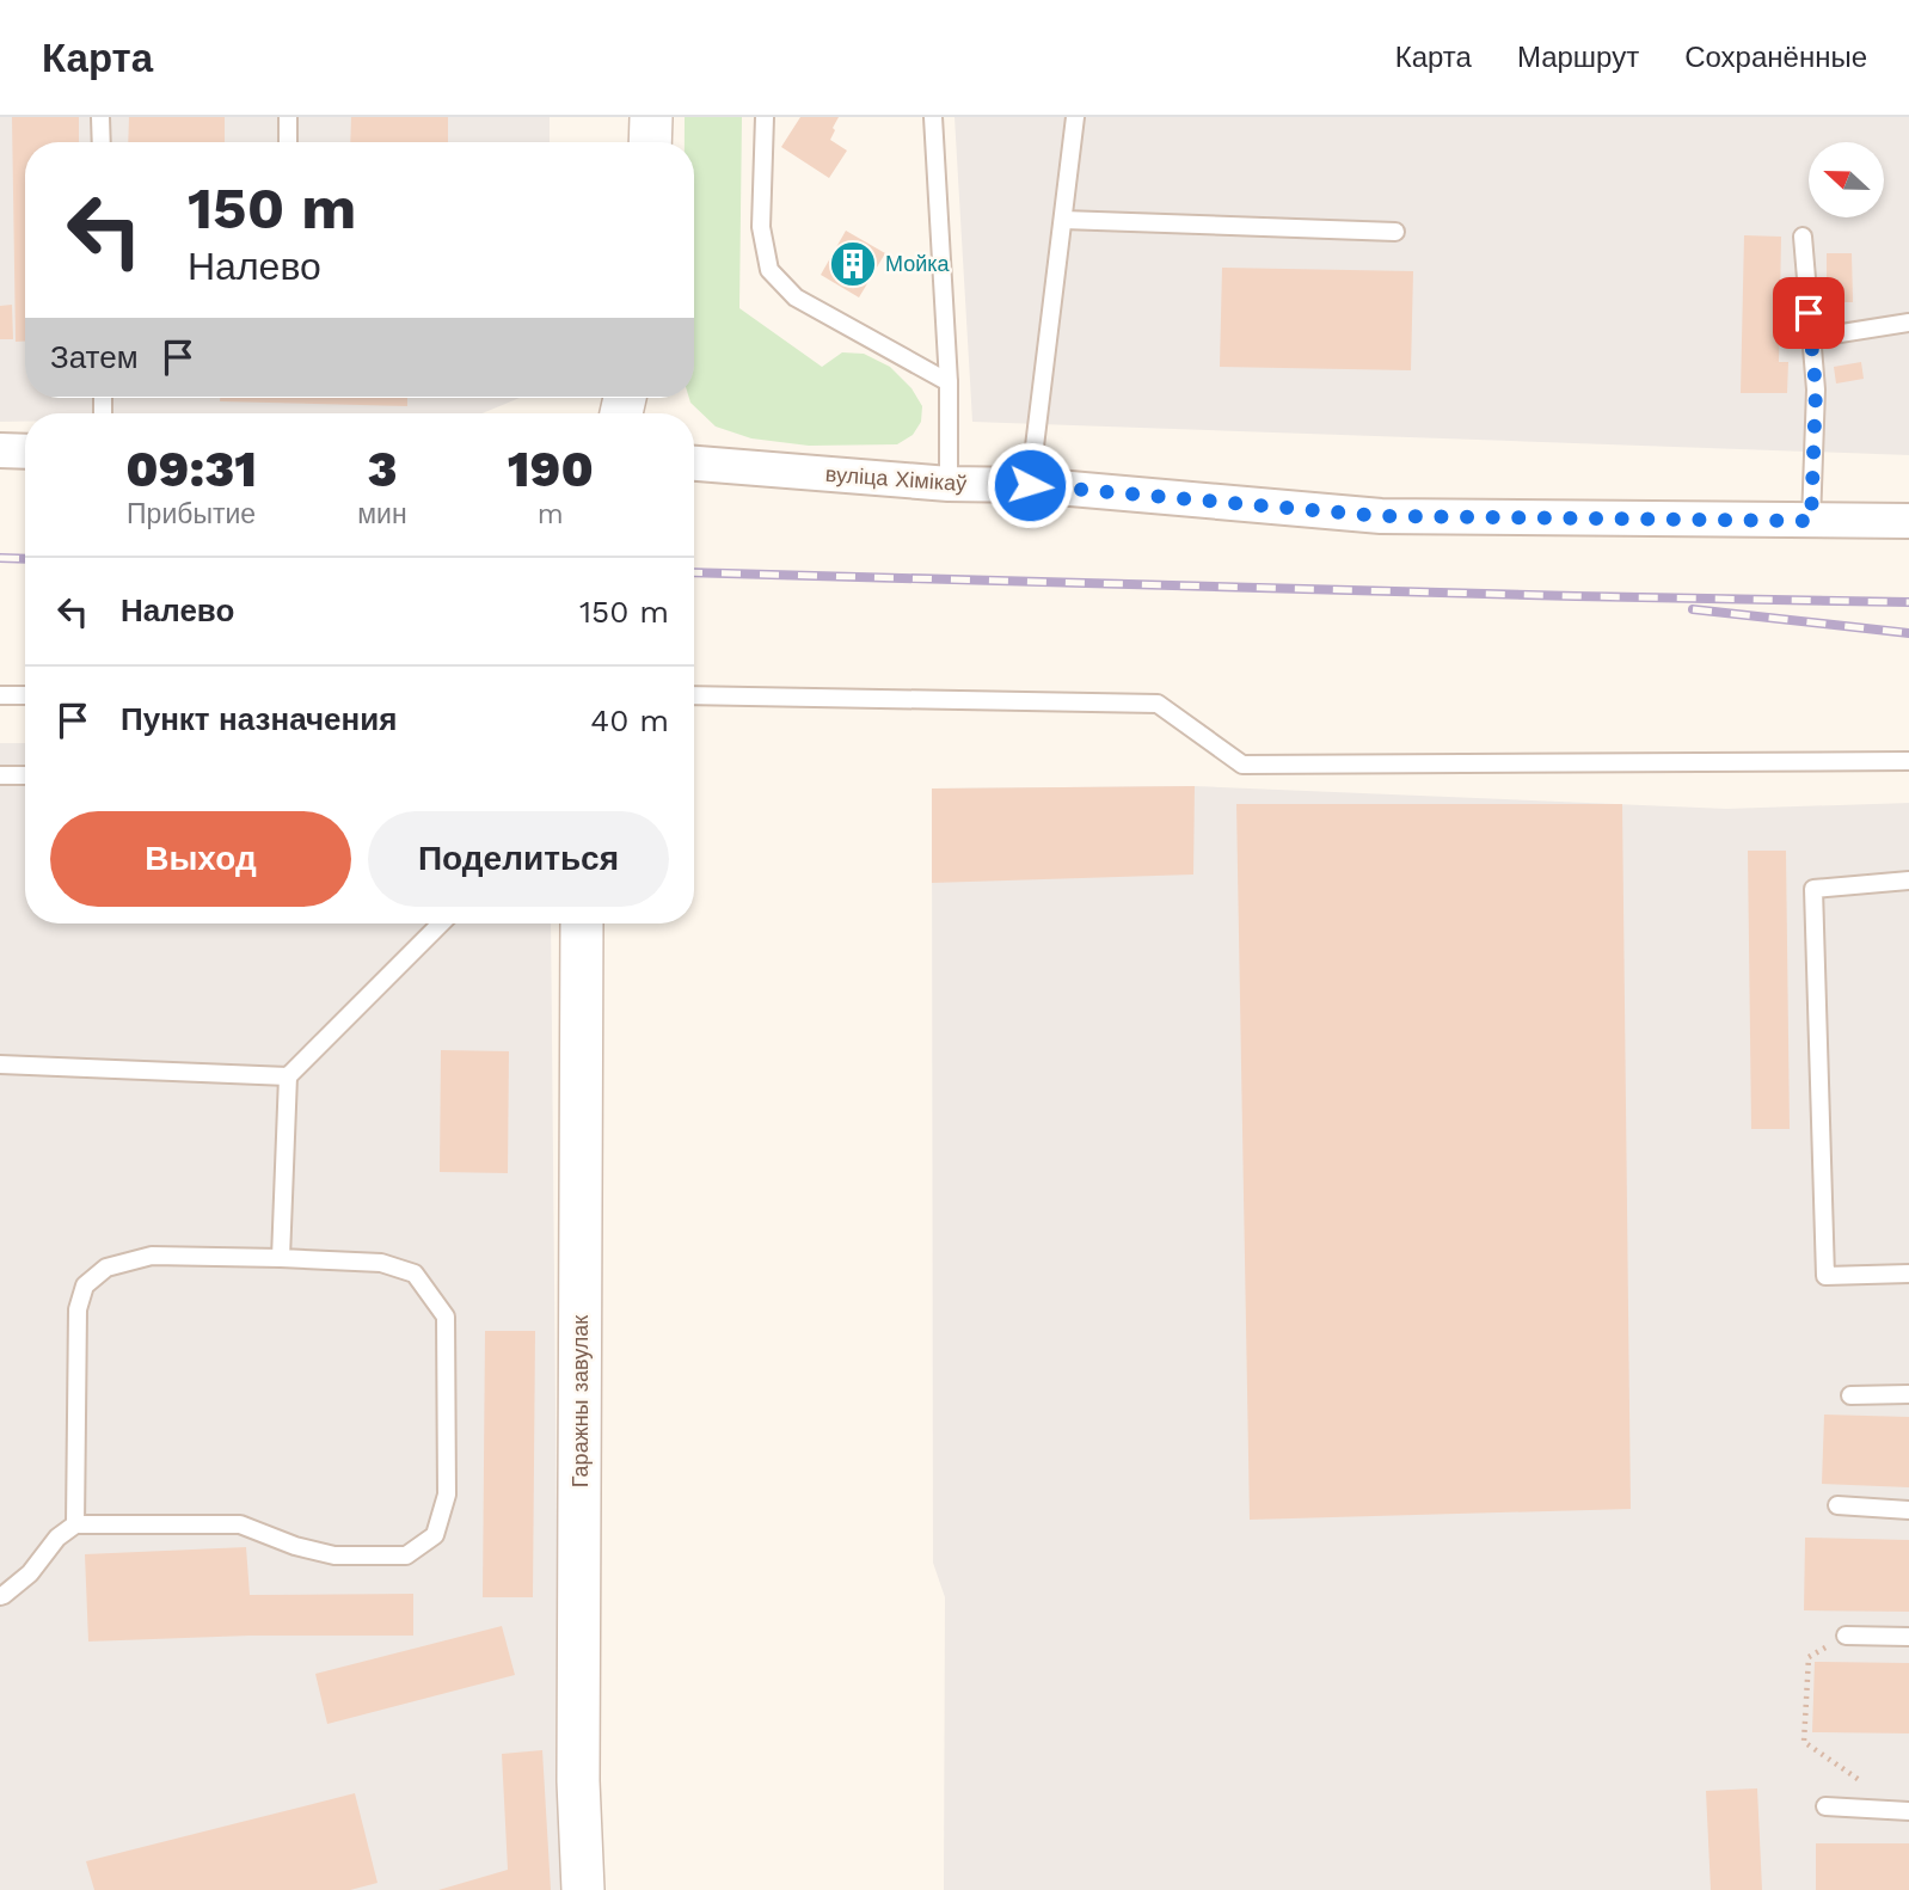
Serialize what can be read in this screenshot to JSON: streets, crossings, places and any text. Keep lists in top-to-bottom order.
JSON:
{
  "streets": {
    "street": ["вуліца Хімікаў", "Гаражны завулак"]
  },
  "places": {
    "building": ["Мойка"]
  },
  "north": "left",
  "page": {
    "header": "Карта",
    "nav": ["Карта", "Маршрут", "Сохранённые"],
    "turn": ["150 m", "Налево"],
    "then": "Затем",
    "eta": [
      "09:31",
      "Прибытие",
      "3",
      "мин",
      "190",
      "m"
    ],
    "list": [
      {
        "name": "Налево",
        "value": "150 m"
      },
      {
        "name": "Пункт назначения",
        "value": "40 m"
      }
    ],
    "buttons": ["Выход", "Поделиться"]
  }
}
